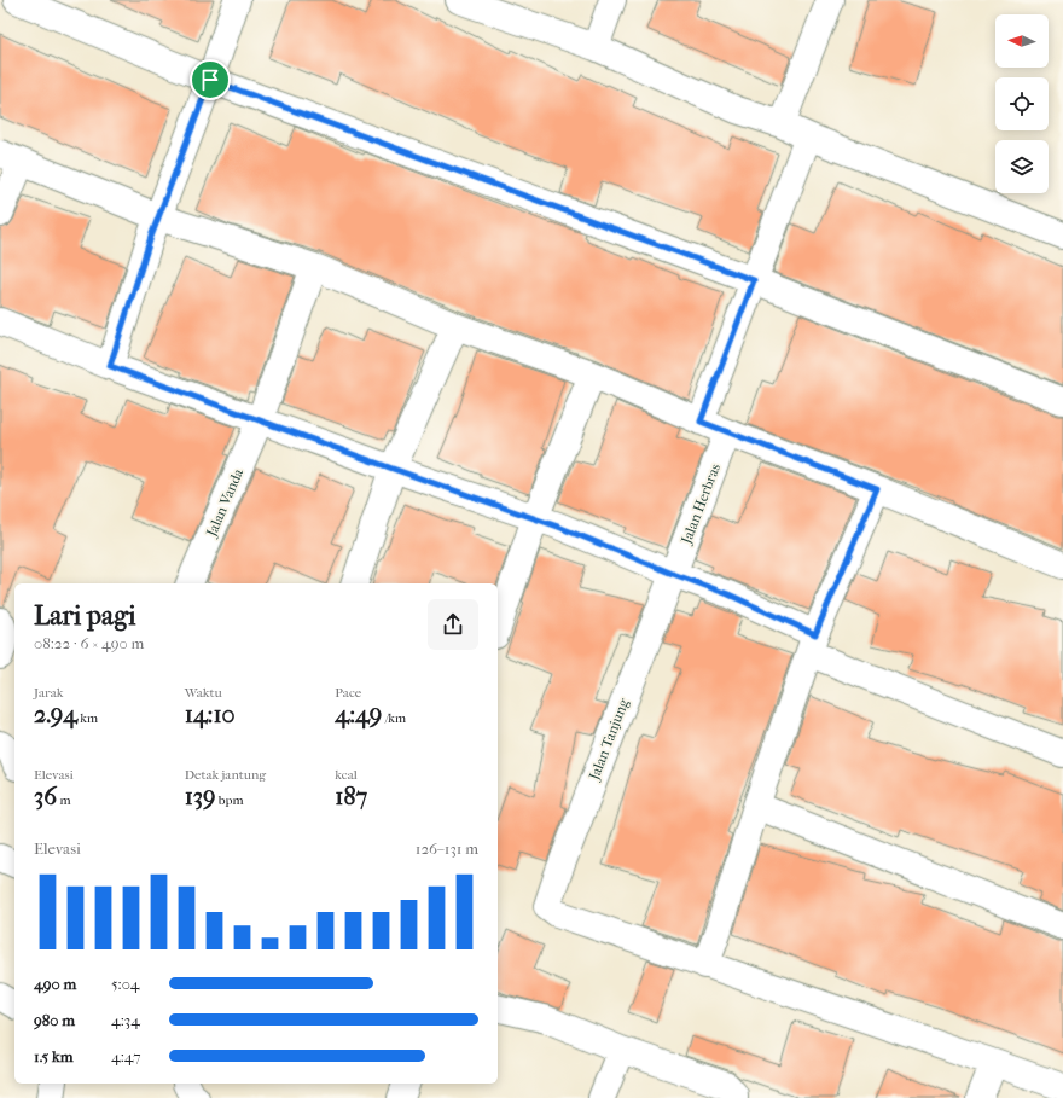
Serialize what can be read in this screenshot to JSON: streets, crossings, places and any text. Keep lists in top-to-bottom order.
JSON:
{
  "streets": {
    "street": ["Jalan Vanda", "Jalan Herbras", "Jalan Tanjung"]
  },
  "crossings": [
    ["Jalan Herbras", "Jalan Tanjung"]
  ],
  "north": "left",
  "page": {
    "heading": ["Lari pagi", "08:22 · 6 × 490 m"],
    "stats": [
      ["Jarak", "2.94 km"],
      ["Waktu", "14:10"],
      ["Pace", "4:49 /km"],
      ["Elevasi", "36 m"],
      ["Detak jantung", "139 bpm"],
      ["kcal", "187"]
    ],
    "chart": ["Elevasi", "126–131 m"],
    "list": [
      {
        "name": "490 m",
        "note": "5:04"
      },
      {
        "name": "980 m",
        "note": "4:34"
      },
      {
        "name": "1.5 km",
        "note": "4:47"
      }
    ]
  }
}
